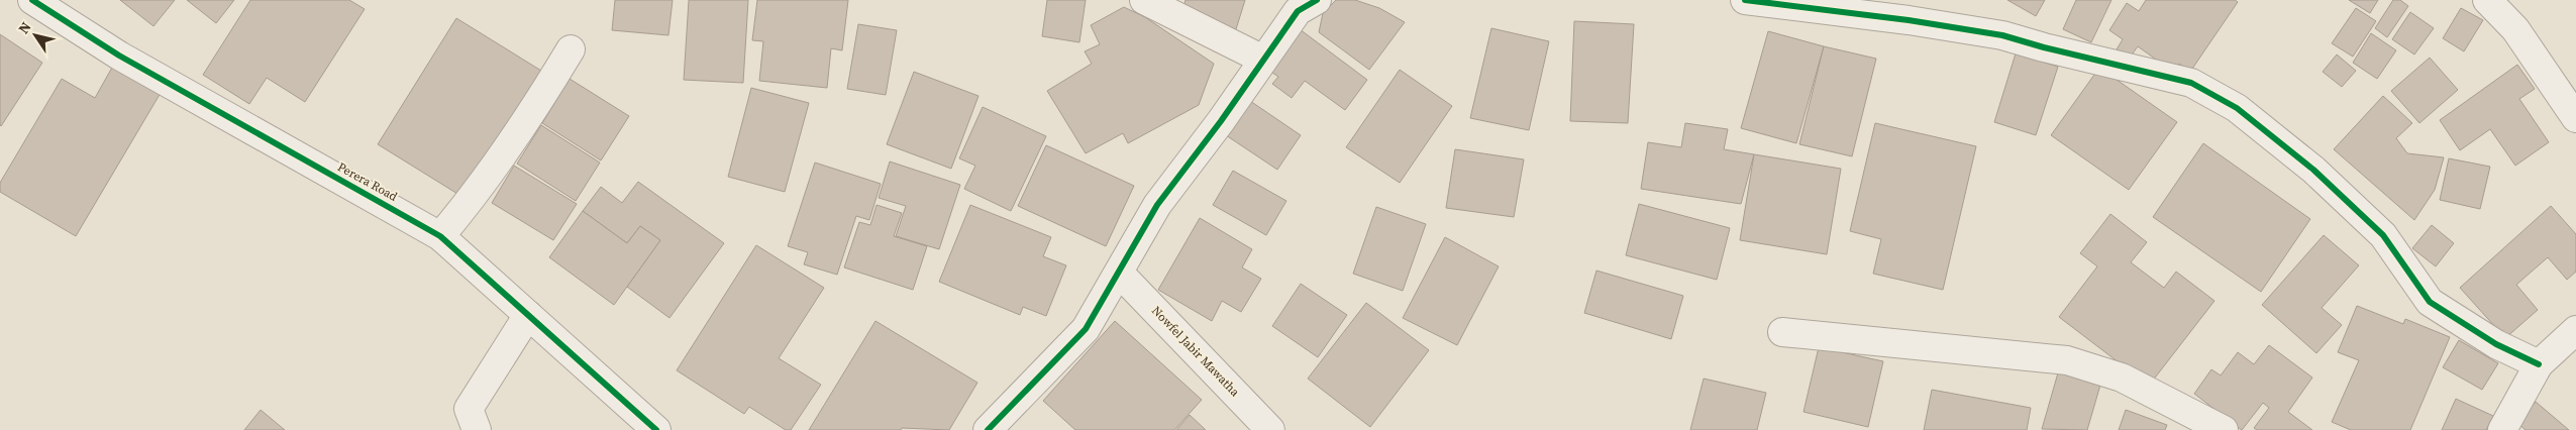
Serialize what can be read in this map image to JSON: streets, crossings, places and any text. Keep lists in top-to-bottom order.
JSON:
{
  "streets": {
    "street": ["Perera Road", "Nowfel Jabir Mawatha"]
  },
  "north": "top left"
}
